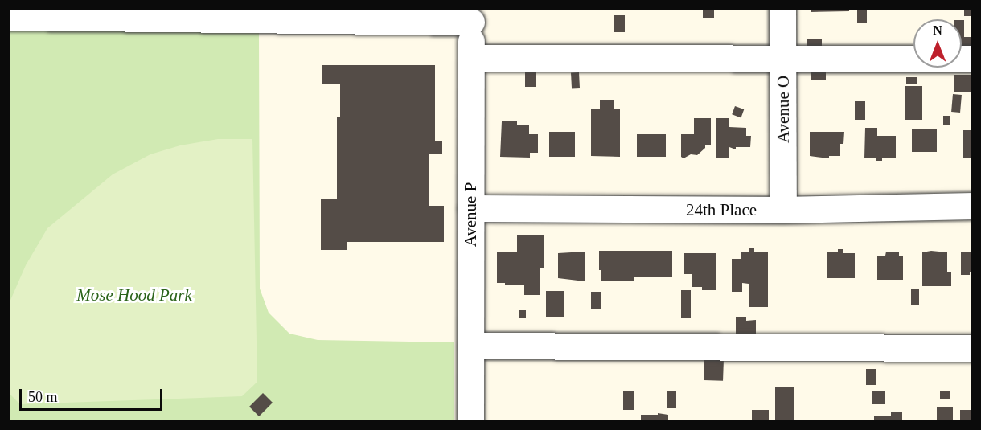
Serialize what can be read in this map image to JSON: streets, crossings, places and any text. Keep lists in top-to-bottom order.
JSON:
{
  "streets": {
    "street": ["Avenue O", "24th Place", "Avenue P"]
  },
  "crossings": [
    ["Avenue O", "24th Place"],
    ["24th Place", "Avenue P"]
  ],
  "parks": ["Mose Hood Park"],
  "scale_bar": "50 m",
  "north": "top"
}
